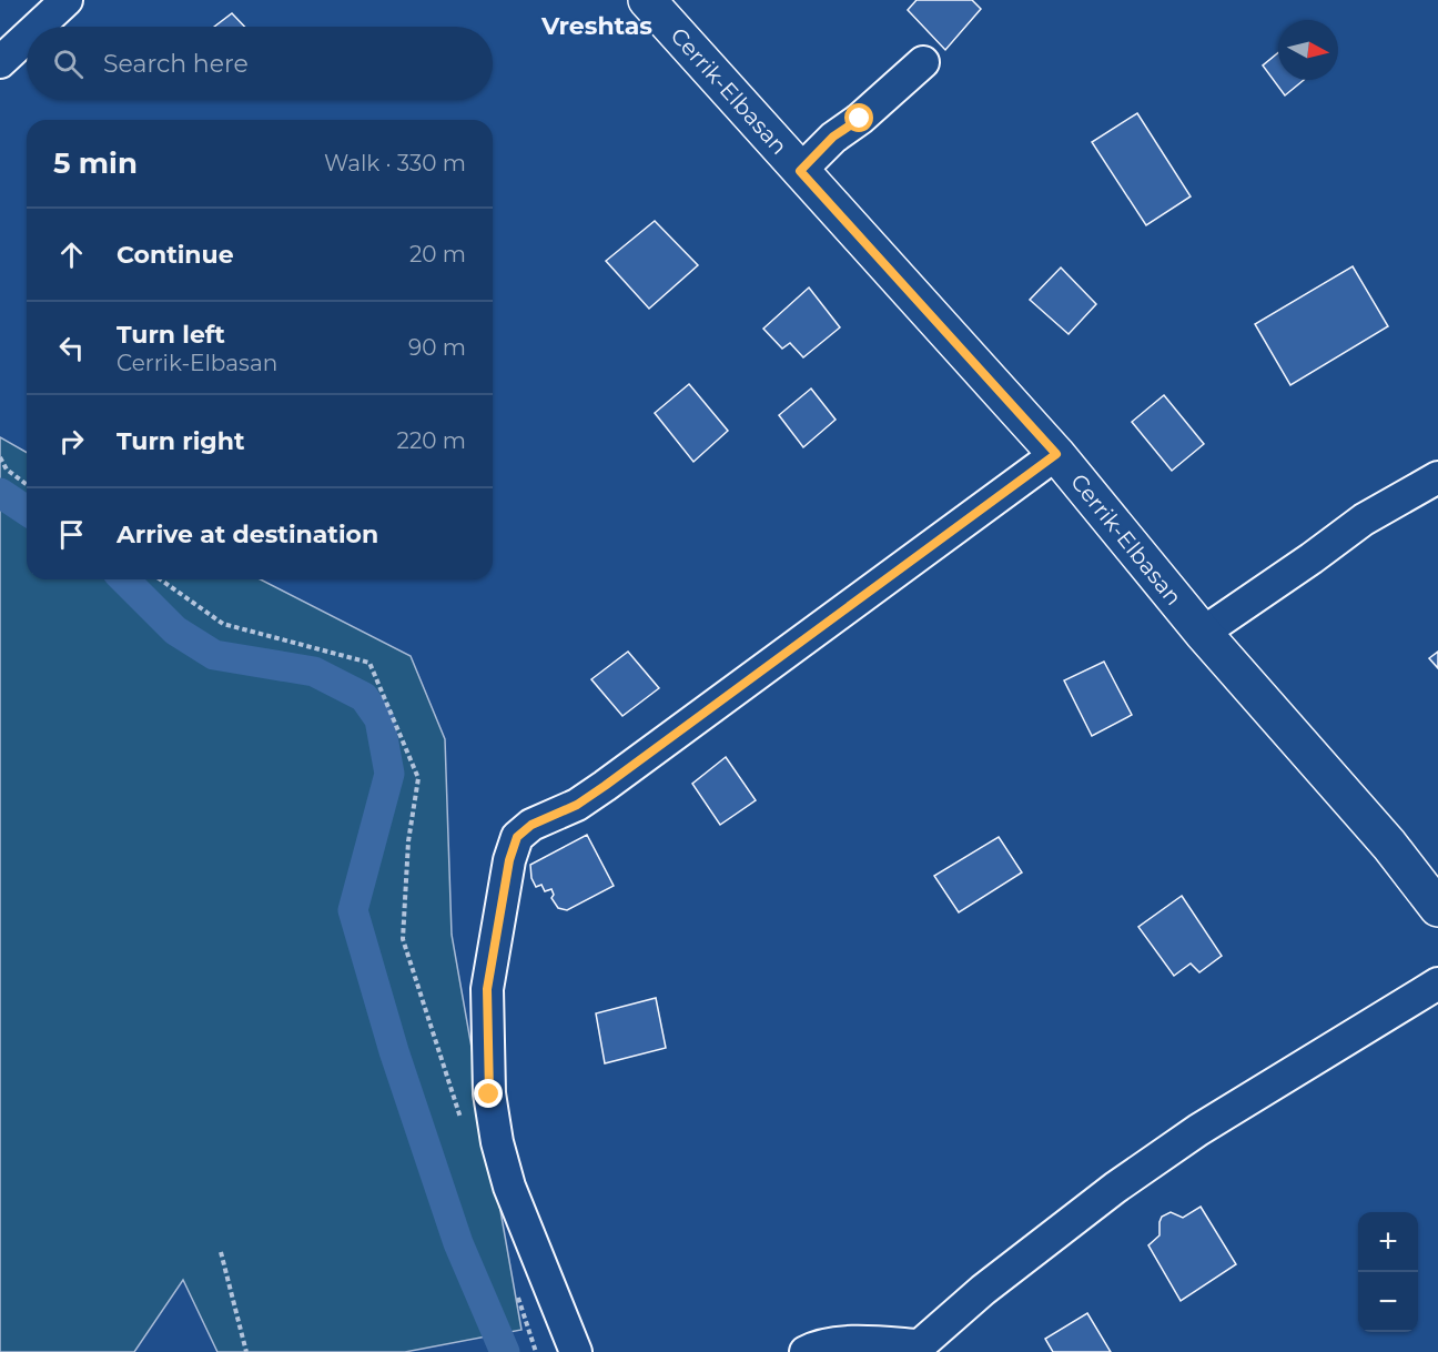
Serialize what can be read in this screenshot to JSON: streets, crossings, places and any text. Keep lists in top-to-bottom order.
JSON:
{
  "streets": {
    "main road": ["Cerrik-Elbasan"]
  },
  "districts": ["Vreshtas"],
  "north": "right",
  "page": {
    "search": "Search here",
    "heading": ["5 min", "Walk · 330 m"],
    "list": [
      ["Continue", "20 m"],
      ["Turn left", "Cerrik-Elbasan", "90 m"],
      ["Turn right", "220 m"],
      "Arrive at destination"
    ],
    "map_buttons": ["+", "−"]
  }
}
